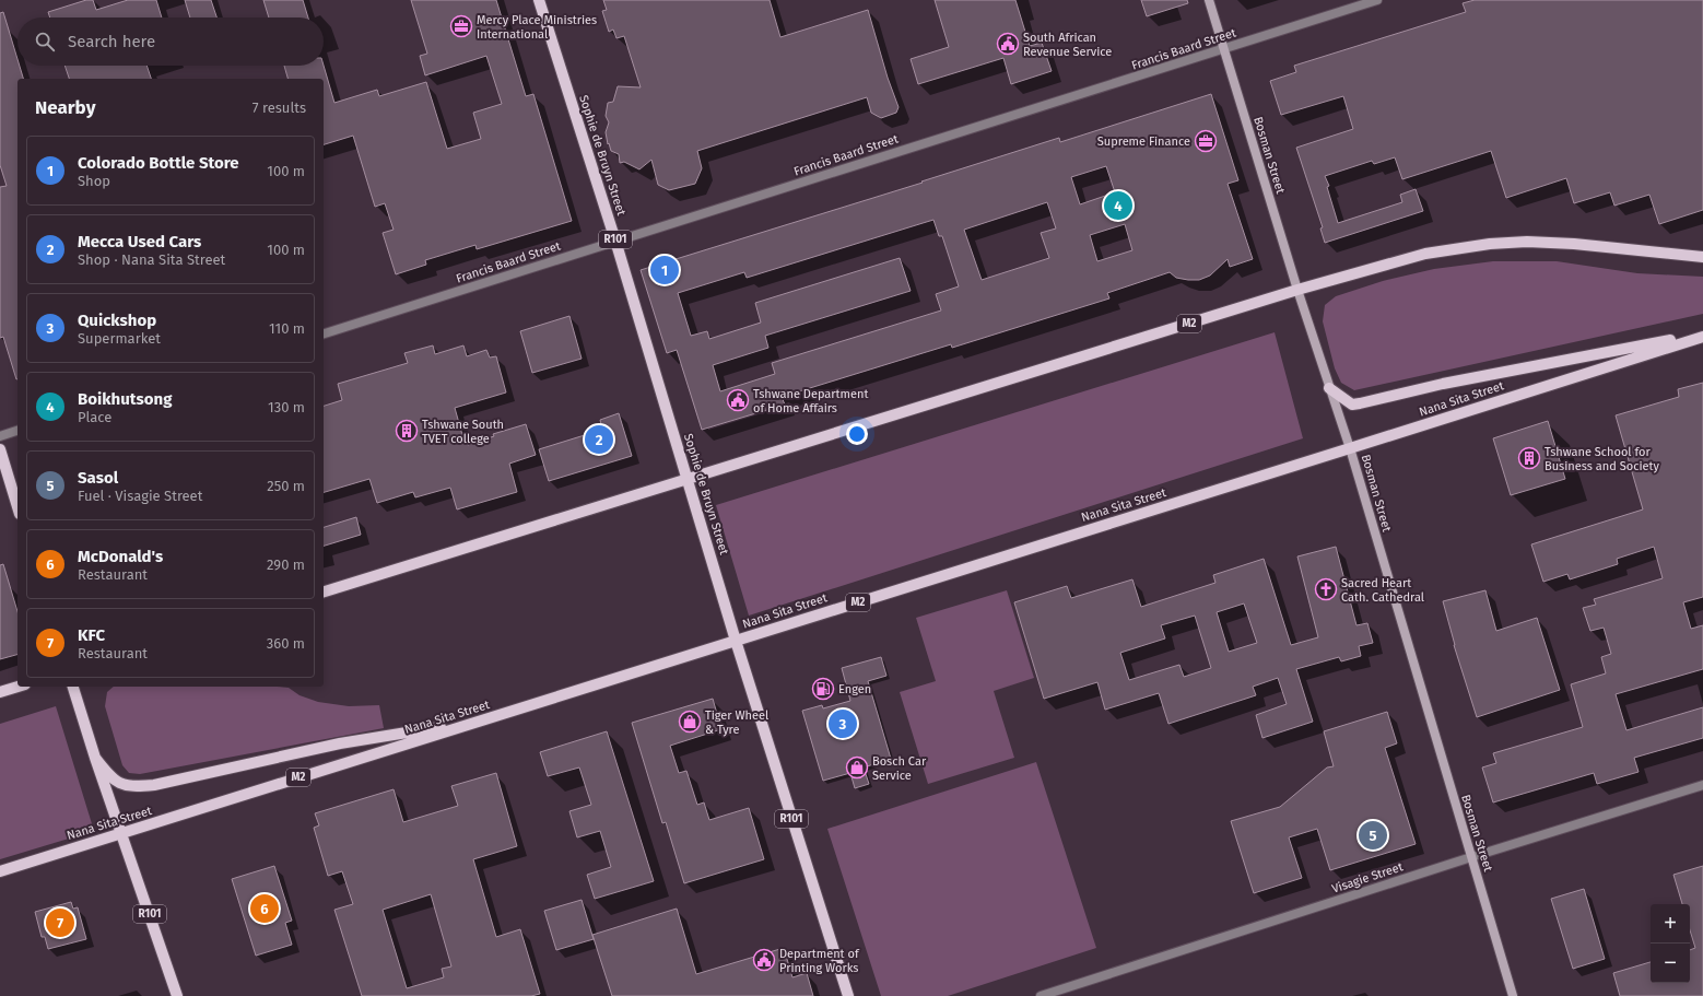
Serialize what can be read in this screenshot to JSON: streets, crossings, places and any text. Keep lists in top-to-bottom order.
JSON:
{
  "streets": {
    "main road": [
      "Sophie de Bruyn Street",
      "Bosman Street",
      "R101",
      "M2",
      "Nana Sita Street"
    ],
    "street": ["Francis Baard Street", "Visagie Street"]
  },
  "crossings": [
    ["Francis Baard Street", "Sophie de Bruyn Street"],
    ["Francis Baard Street", "Bosman Street"],
    ["Sophie de Bruyn Street", "M2"],
    ["Sophie de Bruyn Street", "Nana Sita Street"],
    ["Bosman Street", "M2"],
    ["Bosman Street", "Nana Sita Street"],
    ["Bosman Street", "Visagie Street"],
    ["R101", "Nana Sita Street"]
  ],
  "places": {
    "office": ["Mercy Place Ministries International", "Supreme Finance"],
    "public building": ["South African Revenue Service", "Tshwane Department of Home Affairs", "Department of Printing Works"],
    "building": ["Tshwane South TVET college", "Tshwane School for Business and Society"],
    "church": ["Sacred Heart Cath. Cathedral"],
    "fuel station": ["Engen"],
    "shop": ["Tiger Wheel & Tyre", "Bosch Car Service"]
  },
  "page": {
    "search": "Search here",
    "heading": ["Nearby", "7 results"],
    "list": [
      {
        "mark": "1",
        "name": "Colorado Bottle Store",
        "note": "Shop",
        "value": "100 m"
      },
      {
        "mark": "2",
        "name": "Mecca Used Cars",
        "note": "Shop · Nana Sita Street",
        "value": "100 m"
      },
      {
        "mark": "3",
        "name": "Quickshop",
        "note": "Supermarket",
        "value": "110 m"
      },
      {
        "mark": "4",
        "name": "Boikhutsong",
        "note": "Place",
        "value": "130 m"
      },
      {
        "mark": "5",
        "name": "Sasol",
        "note": "Fuel · Visagie Street",
        "value": "250 m"
      },
      {
        "mark": "6",
        "name": "McDonald's",
        "note": "Restaurant",
        "value": "290 m"
      },
      {
        "mark": "7",
        "name": "KFC",
        "note": "Restaurant",
        "value": "360 m"
      }
    ],
    "pins": [
      "4",
      "1",
      "2",
      "3",
      "5",
      "6",
      "7"
    ],
    "map_buttons": ["+", "−"]
  }
}
